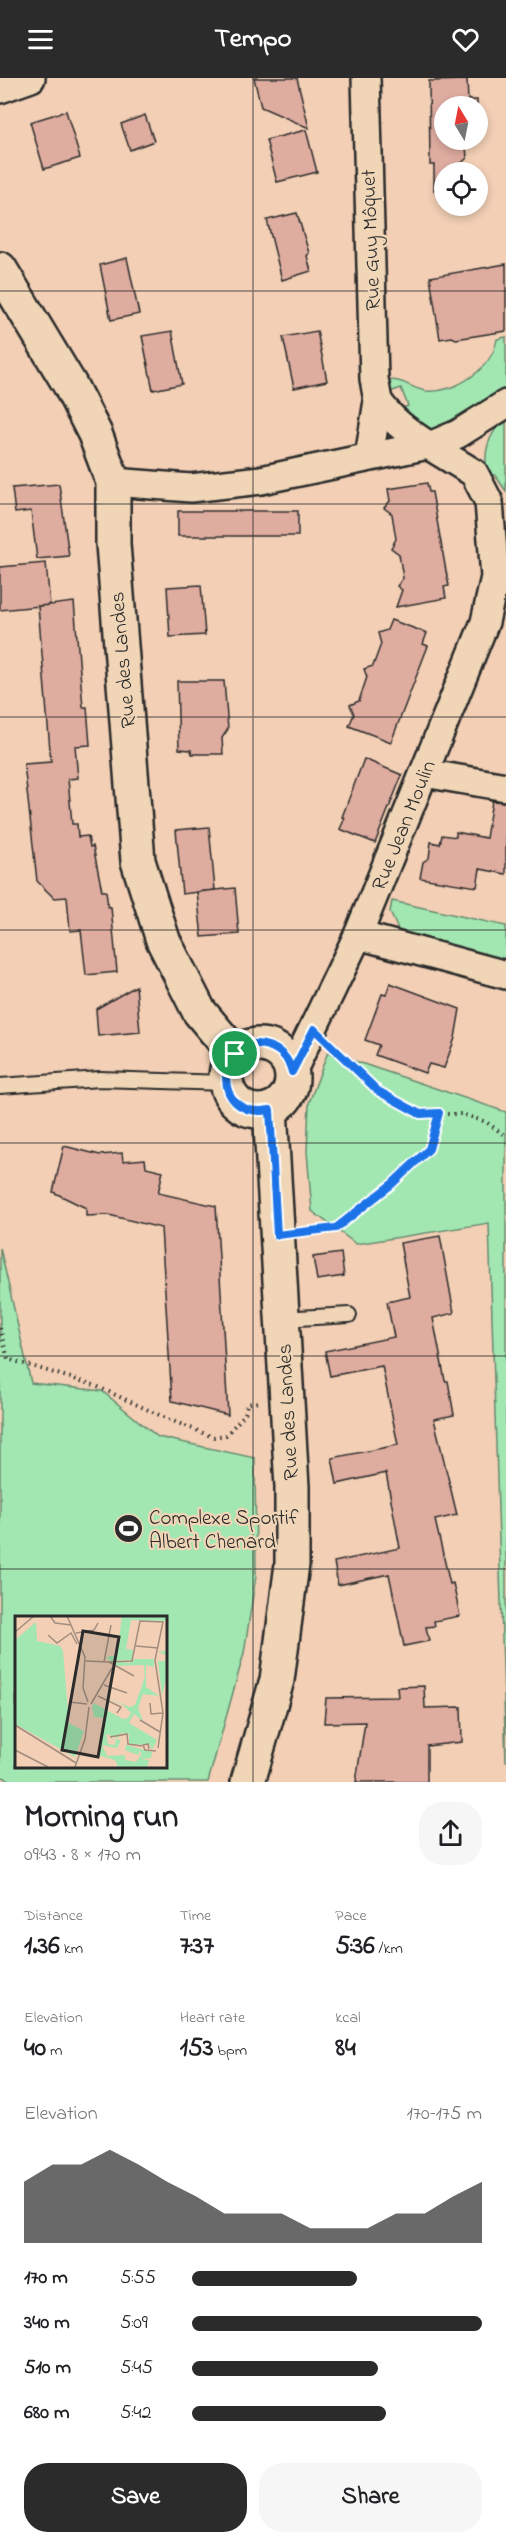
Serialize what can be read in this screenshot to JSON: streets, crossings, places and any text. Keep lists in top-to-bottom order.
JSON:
{
  "streets": {
    "street": ["Rue Guy Môquet", "Rue des Landes", "Rue Jean Moulin"]
  },
  "crossings": [
    ["Rue des Landes", "Rue Jean Moulin"]
  ],
  "places": {
    "sports": ["Complexe Sportif Albert Chenard"]
  },
  "north": "top",
  "page": {
    "header": "Tempo",
    "heading": ["Morning run", "09:43 · 8 × 170 m"],
    "stats": [
      ["Distance", "1.36 km"],
      ["Time", "7:37"],
      ["Pace", "5:36 /km"],
      ["Elevation", "40 m"],
      ["Heart rate", "153 bpm"],
      ["kcal", "84"]
    ],
    "chart": ["Elevation", "170–175 m"],
    "list": [
      {
        "name": "170 m",
        "note": "5:55"
      },
      {
        "name": "340 m",
        "note": "5:09"
      },
      {
        "name": "510 m",
        "note": "5:45"
      },
      {
        "name": "680 m",
        "note": "5:42"
      }
    ],
    "buttons": ["Save", "Share"]
  }
}
